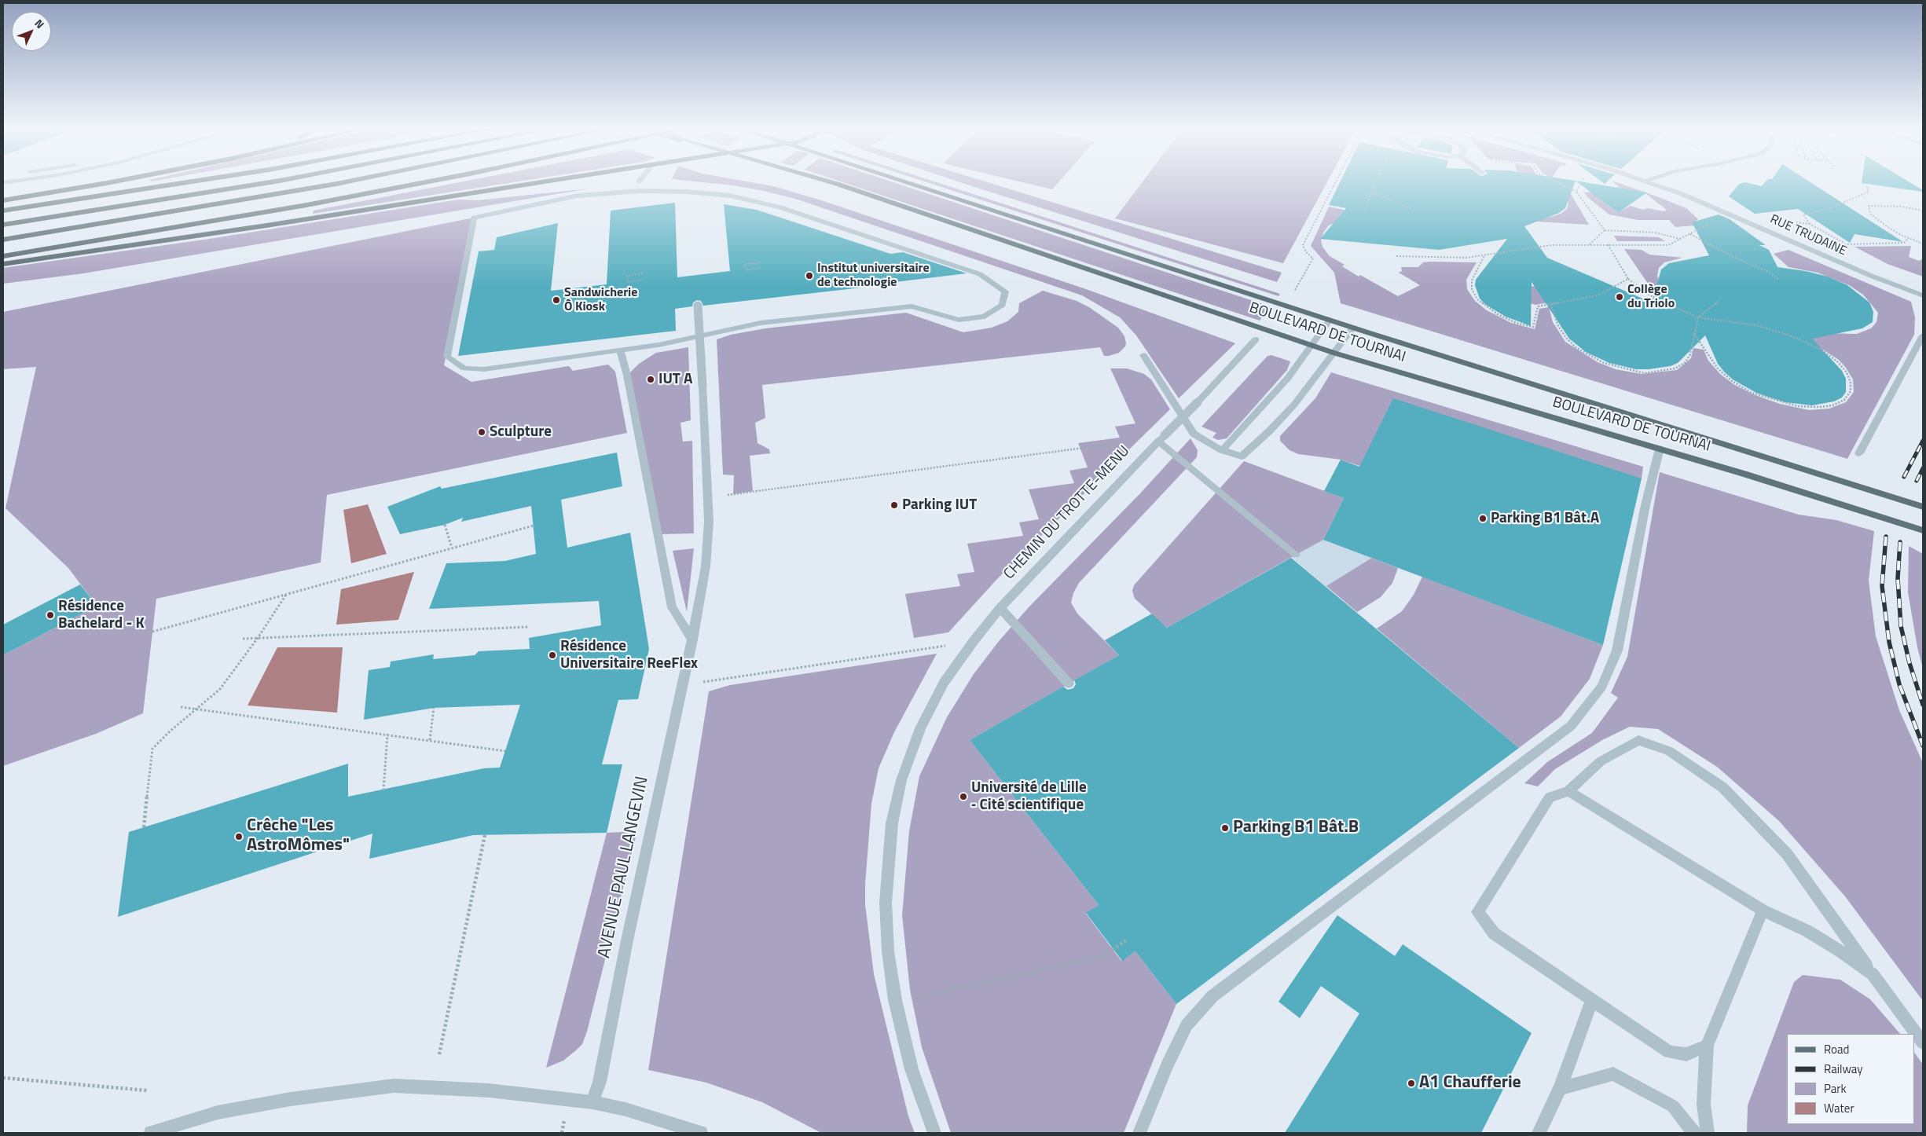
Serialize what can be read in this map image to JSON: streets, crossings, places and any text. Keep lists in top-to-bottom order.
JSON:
{
  "streets": {
    "main road": ["BOULEVARD DE TOURNAI"],
    "street": ["RUE TRUDAINE", "CHEMIN DU TROTTE-MENU", "AVENUE PAUL LANGEVIN"]
  },
  "places": [
    "Institut universitaire de technologie",
    "Collège du Triolo",
    "Sandwicherie Ô Kiosk",
    "IUT A",
    "Sculpture",
    "Parking IUT",
    "Parking B1 Bât.A",
    "Résidence Bachelard - K",
    "Résidence Universitaire ReeFlex",
    "Université de Lille ‐ Cité scientifique",
    "Parking B1 Bât.B",
    "Crêche \"Les AstroMômes\"",
    "A1 Chaufferie"
  ],
  "legend": [
    "Road",
    "Railway",
    "Park",
    "Water"
  ],
  "north": "top right"
}
